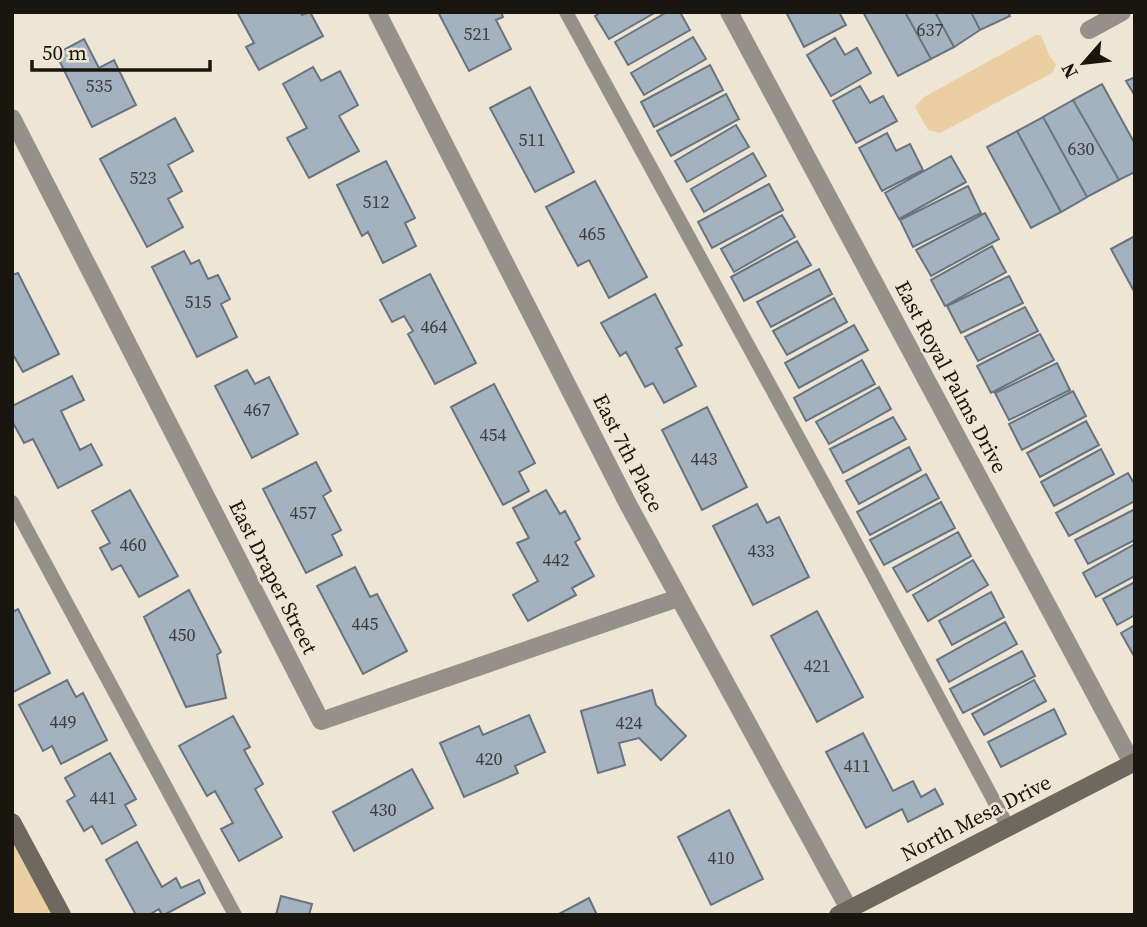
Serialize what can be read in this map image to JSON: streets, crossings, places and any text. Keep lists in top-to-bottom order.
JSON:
{
  "streets": {
    "main road": ["North Mesa Drive"],
    "street": ["East Royal Palms Drive", "East 7th Place", "East Draper Street"]
  },
  "crossings": [
    ["East Royal Palms Drive", "North Mesa Drive"],
    ["East 7th Place", "East Draper Street"],
    ["East 7th Place", "North Mesa Drive"]
  ],
  "house_numbers": [
    "637",
    "521",
    "535",
    "511",
    "630",
    "523",
    "512",
    "465",
    "515",
    "464",
    "467",
    "454",
    "443",
    "457",
    "460",
    "433",
    "442",
    "445",
    "450",
    "421",
    "449",
    "424",
    "420",
    "411",
    "441",
    "430",
    "410"
  ],
  "scale_bar": "50 m",
  "north": "bottom left"
}
